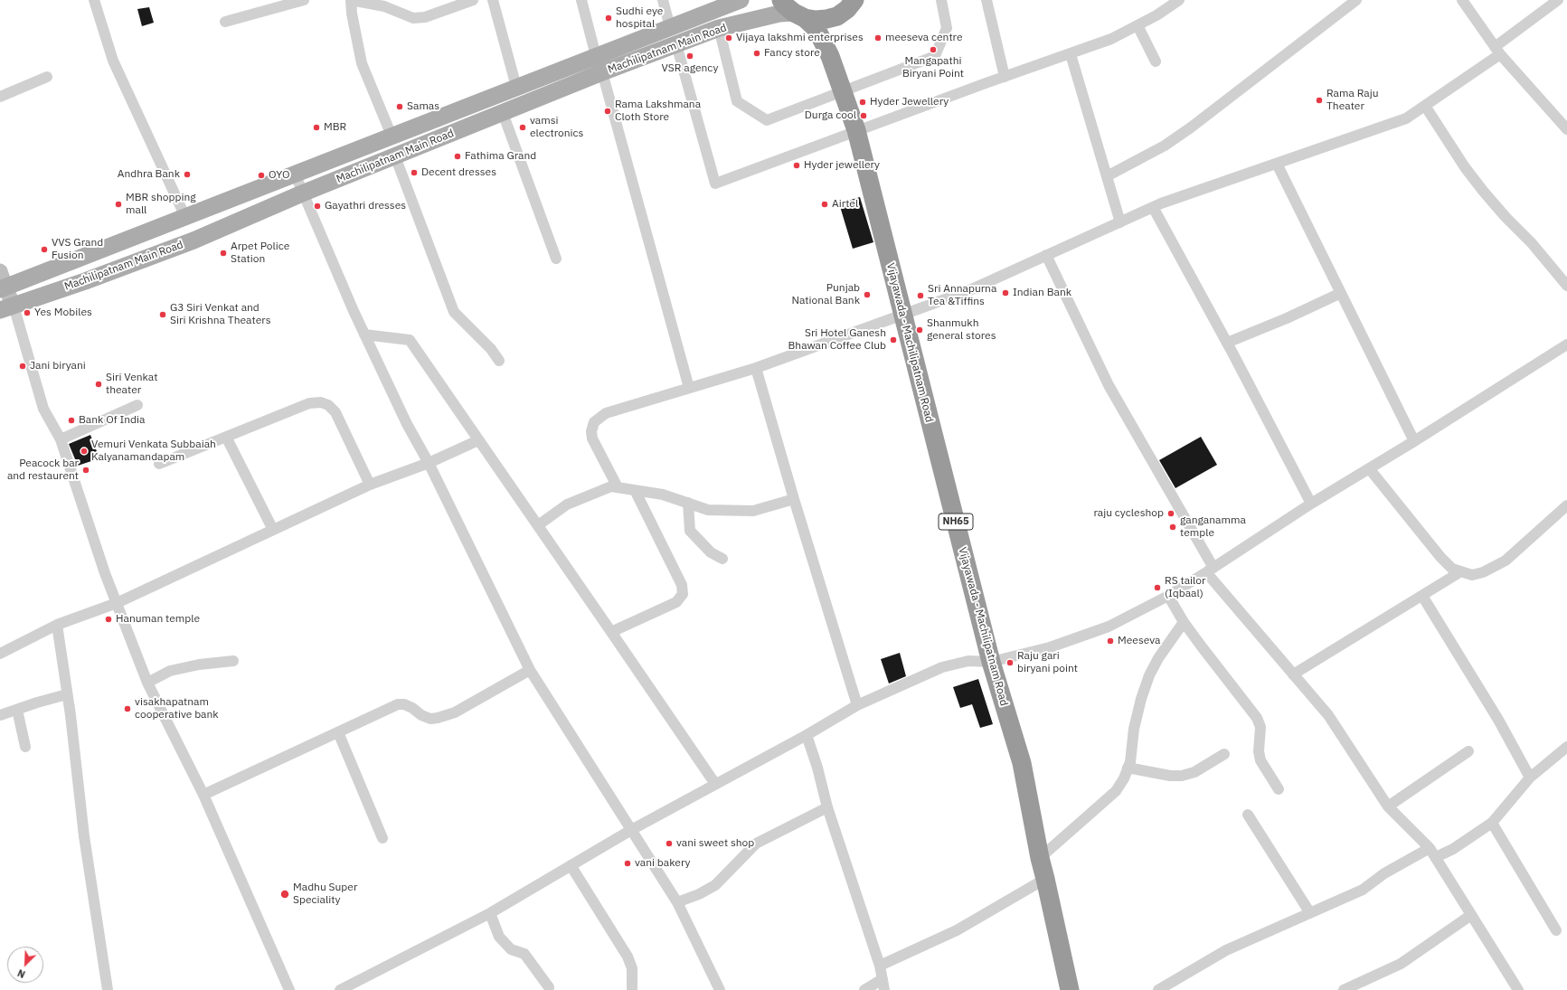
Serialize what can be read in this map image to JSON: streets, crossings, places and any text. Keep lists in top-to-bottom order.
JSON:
{
  "streets": {
    "highway": ["Vijayawada - Machilipatnam Road", "NH65"],
    "main road": ["Machilipatnam Main Road"]
  },
  "crossings": [
    ["Machilipatnam Main Road", "Vijayawada - Machilipatnam Road"],
    ["Machilipatnam Main Road", "NH65"],
    ["Vijayawada - Machilipatnam Road", "NH65"]
  ],
  "places": [
    "Sudhi eye hospital",
    "Vijaya lakshmi enterprises",
    "meeseva centre",
    "Mangapathi Biryani Point",
    "Fancy store",
    "VSR agency",
    "Rama Raju Theater",
    "Hyder Jewellery",
    "Samas",
    "Rama Lakshmana Cloth Store",
    "Durga cool",
    "MBR",
    "vamsi electronics",
    "Fathima Grand",
    "Hyder jewellery",
    "Decent dresses",
    "Andhra Bank",
    "OYO",
    "MBR shopping mall",
    "Airtel",
    "Gayathri dresses",
    "VVS Grand Fusion",
    "Arpet Police Station",
    "Indian Bank",
    "Punjab National Bank",
    "Sri Annapurna Tea &Tiffins",
    "Yes Mobiles",
    "G3 Siri Venkat and Siri Krishna Theaters",
    "Shanmukh general stores",
    "Sri Hotel Ganesh Bhawan Coffee Club",
    "Jani biryani",
    "Siri Venkat theater",
    "Bank Of India",
    "Vemuri Venkata Subbaiah Kalyanamandapam",
    "Peacock bar and restaurent",
    "raju cycleshop",
    "ganganamma temple",
    "RS tailor (Iqbaal)",
    "Hanuman temple",
    "Meeseva",
    "Raju gari biryani point",
    "visakhapatnam cooperative bank",
    "vani sweet shop",
    "vani bakery",
    "Madhu Super Speciality"
  ],
  "north": "bottom left"
}
